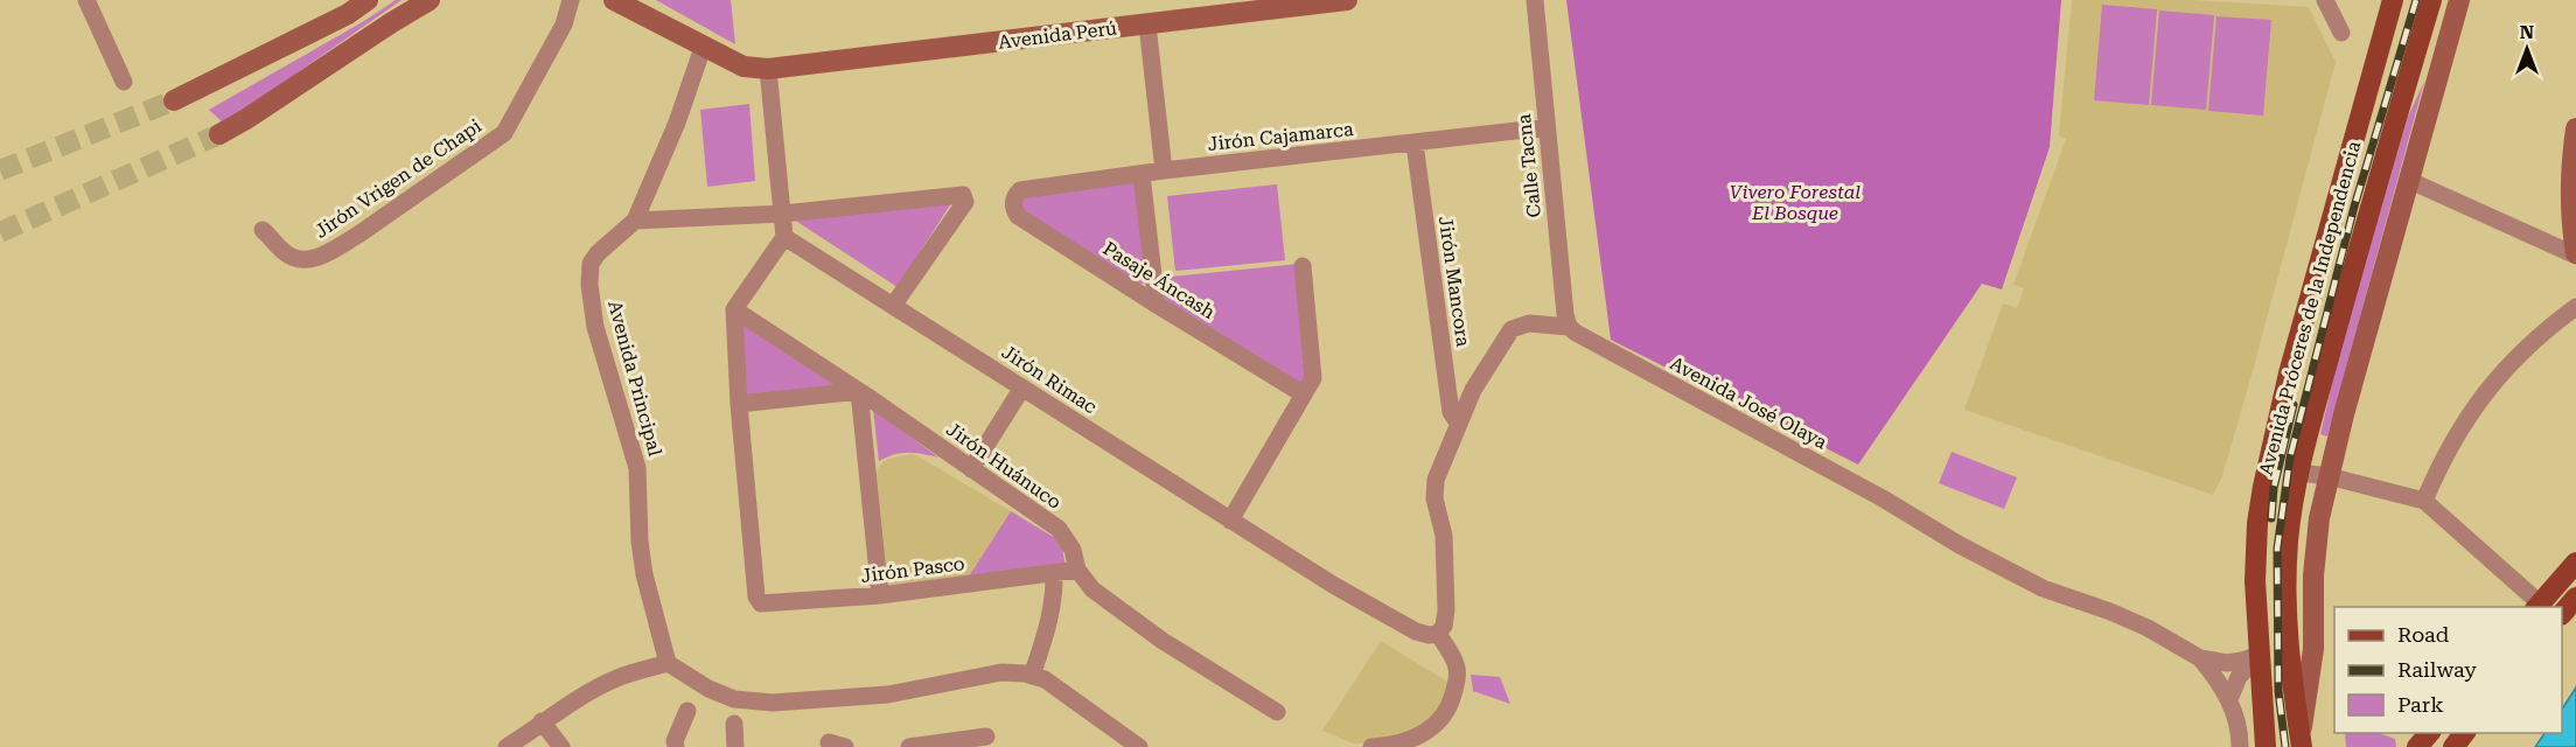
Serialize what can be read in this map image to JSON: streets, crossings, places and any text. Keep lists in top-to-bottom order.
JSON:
{
  "streets": {
    "main road": ["Avenida Perú", "Avenida Próceres de la Independencia"],
    "street": [
      "Jirón Cajamarca",
      "Calle Tacna",
      "Jirón Vrigen de Chapi",
      "Pasaje Áncash",
      "Jirón Mancora",
      "Avenida Principal",
      "Jirón Rimac",
      "Avenida José Olaya",
      "Jirón Huánuco",
      "Jirón Pasco"
    ]
  },
  "crossings": [
    ["Avenida Perú", "Avenida Principal"],
    ["Jirón Cajamarca", "Calle Tacna"],
    ["Jirón Cajamarca", "Pasaje Áncash"],
    ["Jirón Cajamarca", "Jirón Mancora"],
    ["Calle Tacna", "Avenida José Olaya"],
    ["Jirón Mancora", "Avenida José Olaya"],
    ["Avenida Próceres de la Independencia", "Avenida José Olaya"],
    ["Jirón Rimac", "Avenida José Olaya"],
    ["Jirón Huánuco", "Jirón Pasco"]
  ],
  "parks": ["Vivero Forestal El Bosque"],
  "legend": ["Road", "Railway", "Park"],
  "north": "top"
}
